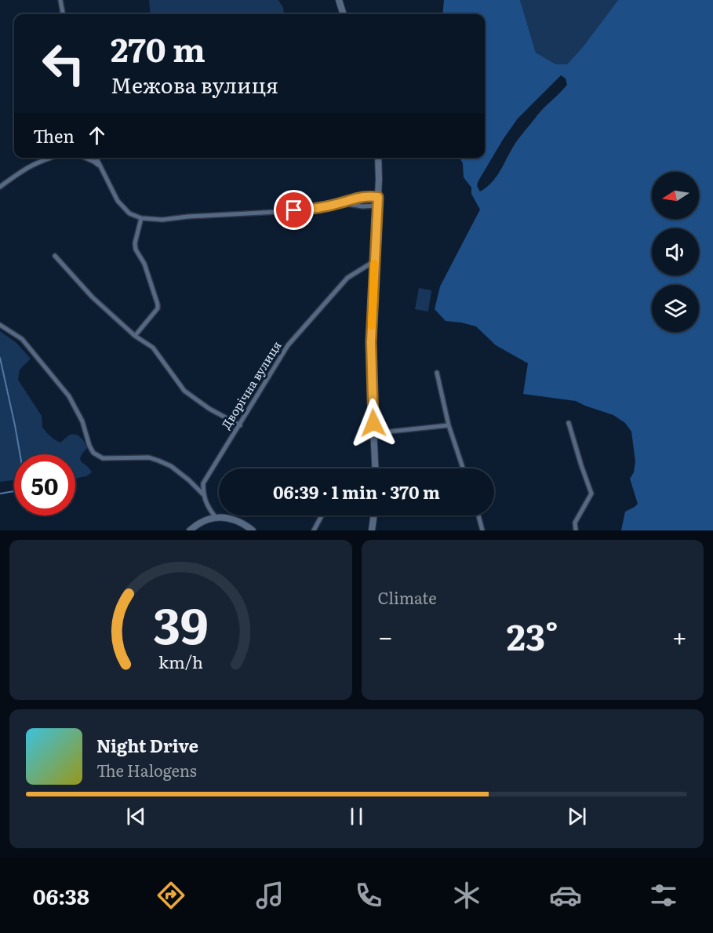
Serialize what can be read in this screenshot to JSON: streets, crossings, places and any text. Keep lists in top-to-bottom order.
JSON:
{
  "streets": {
    "street": ["Дворічна вулиця"]
  },
  "north": "left",
  "page": {
    "turn": ["270 m", "Межова вулиця"],
    "then": "Then",
    "limit": "50",
    "trip": "06:39 · 1 min · 370 m",
    "tile": "Climate",
    "heat": ["−", "23°", "+"],
    "song": ["Night Drive", "The Halogens"],
    "tabs": "06:38",
    "gauge": ["39", "km/h"]
  }
}
